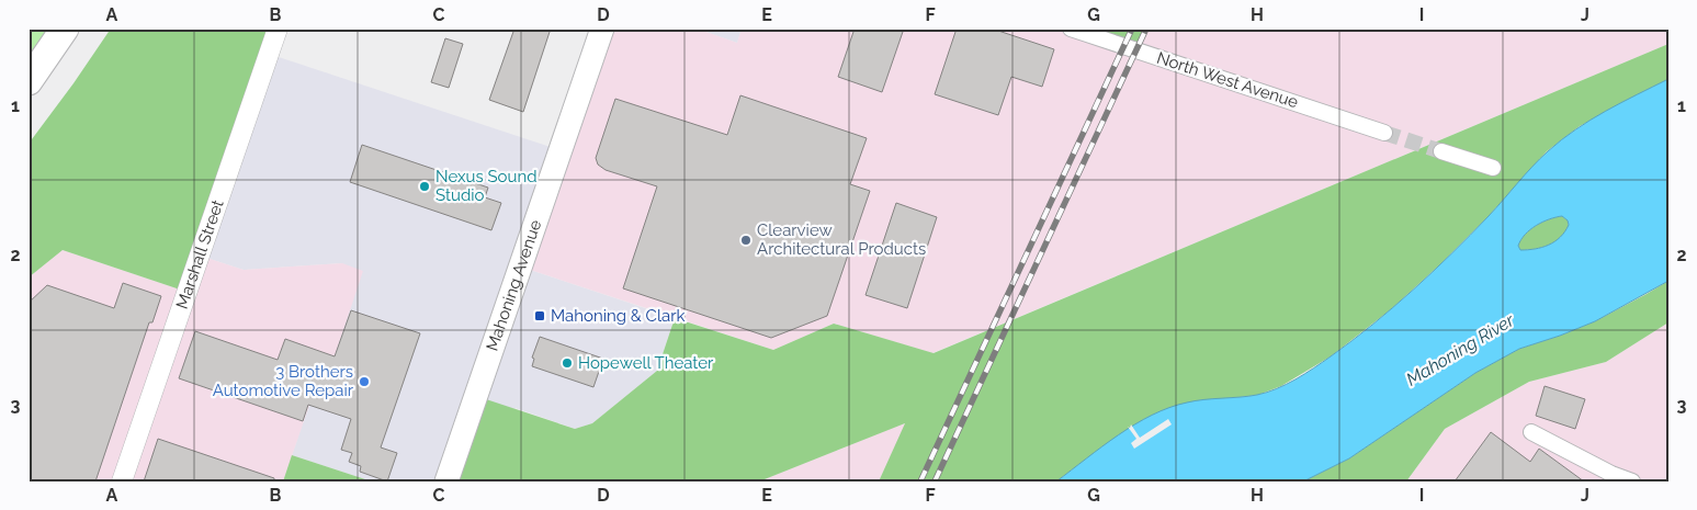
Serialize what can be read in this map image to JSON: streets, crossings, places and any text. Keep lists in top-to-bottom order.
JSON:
{
  "streets": {
    "main road": ["Mahoning Avenue"],
    "street": ["North West Avenue", "Marshall Street"]
  },
  "water": ["Mahoning River"],
  "places": {
    "other": [
      "Nexus Sound Studio",
      "Clearview Architectural Products",
      "Hopewell Theater",
      "3 Brothers Automotive Repair"
    ],
    "transit": ["Mahoning & Clark"]
  },
  "grid": {
    "columns": [
      "A",
      "B",
      "C",
      "D",
      "E",
      "F",
      "G",
      "H",
      "I",
      "J"
    ],
    "rows": ["1", "2", "3"]
  }
}
